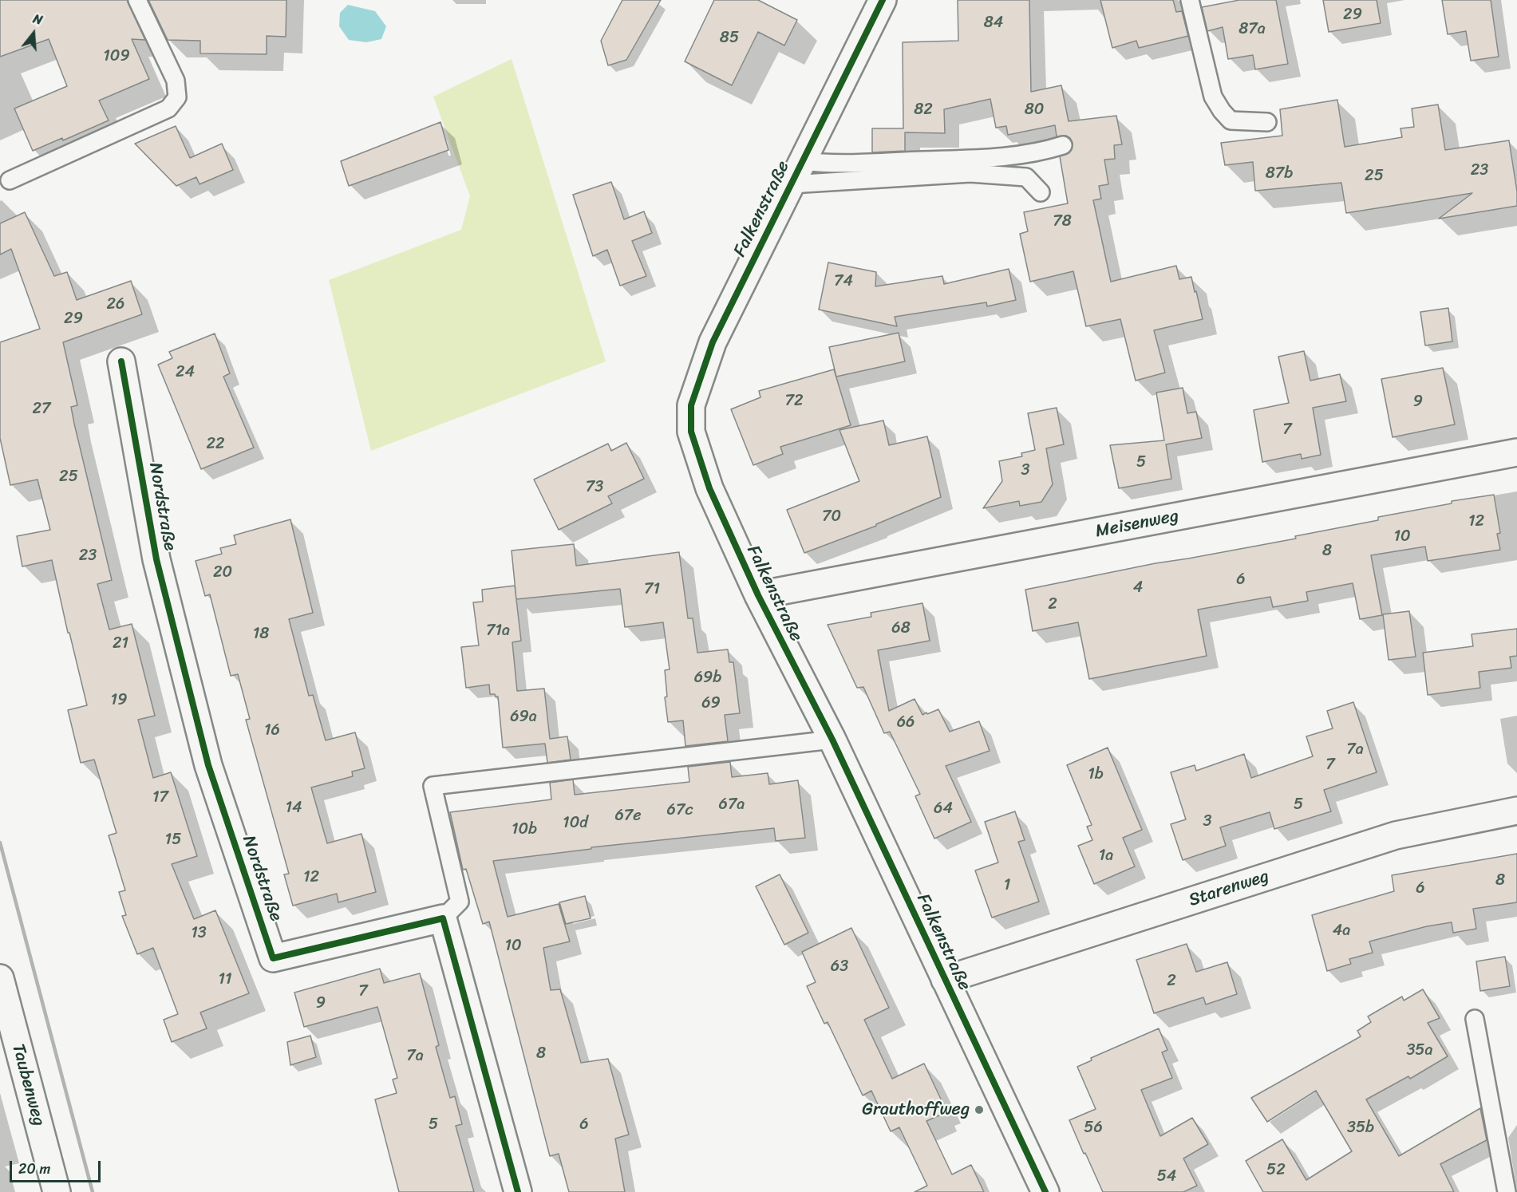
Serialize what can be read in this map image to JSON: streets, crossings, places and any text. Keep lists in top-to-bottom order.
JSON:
{
  "streets": {
    "street": [
      "Falkenstraße",
      "Nordstraße",
      "Meisenweg",
      "Starenweg",
      "Taubenweg"
    ]
  },
  "crossings": [
    ["Falkenstraße", "Meisenweg"],
    ["Falkenstraße", "Starenweg"]
  ],
  "places": ["Grauthoffweg"],
  "house_numbers": [
    "29",
    "84",
    "87a",
    "85",
    "109",
    "82",
    "80",
    "23",
    "87b",
    "25",
    "78",
    "74",
    "26",
    "29",
    "24",
    "72",
    "9",
    "27",
    "7",
    "22",
    "5",
    "3",
    "25",
    "73",
    "70",
    "12",
    "10",
    "8",
    "23",
    "20",
    "6",
    "4",
    "71",
    "2",
    "68",
    "71a",
    "18",
    "21",
    "69b",
    "19",
    "69",
    "69a",
    "66",
    "16",
    "7a",
    "7",
    "1b",
    "17",
    "67a",
    "5",
    "14",
    "64",
    "67c",
    "67e",
    "3",
    "10d",
    "10b",
    "15",
    "1a",
    "12",
    "8",
    "1",
    "6",
    "4a",
    "13",
    "10",
    "63",
    "11",
    "2",
    "7",
    "9",
    "35a",
    "8",
    "7a",
    "5",
    "6",
    "56",
    "35b",
    "52",
    "54"
  ],
  "scale_bar": "20 m",
  "north": "top"
}
